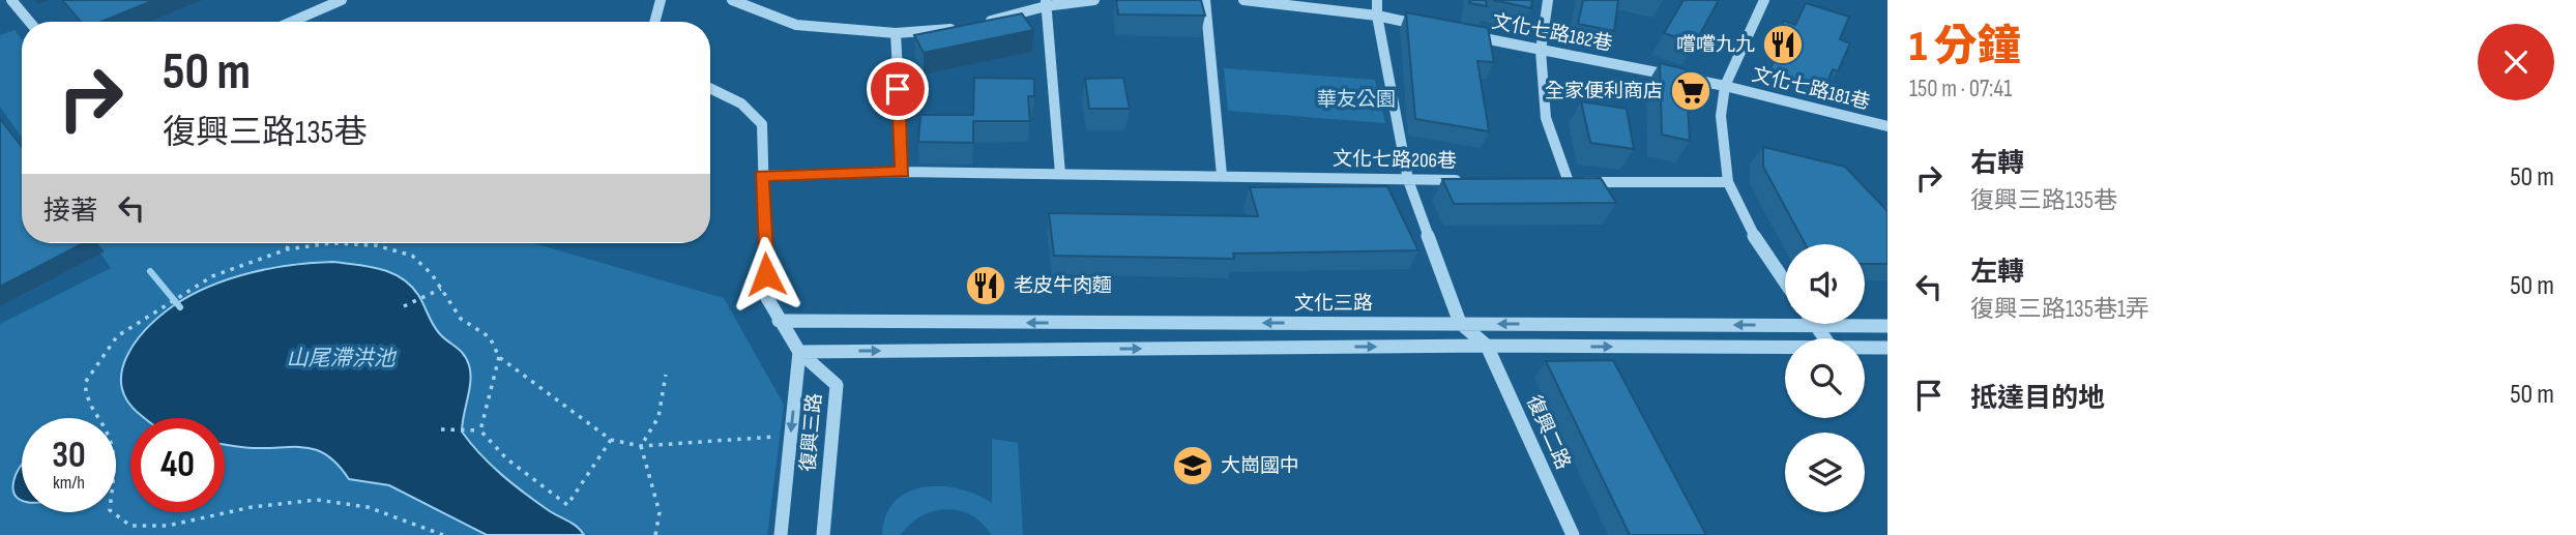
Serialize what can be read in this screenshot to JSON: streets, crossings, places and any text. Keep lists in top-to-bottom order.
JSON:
{
  "streets": {
    "street": [
      "文化七路182巷",
      "文化七路181巷",
      "文化七路206巷",
      "文化三路",
      "復興三路",
      "復興二路"
    ]
  },
  "crossings": [
    ["文化七路182巷", "文化七路181巷"],
    ["文化七路206巷", "復興三路"],
    ["文化三路", "復興三路"]
  ],
  "water": ["山尾滯洪池"],
  "parks": ["華友公園"],
  "places": {
    "restaurant": ["嚐嚐九九", "老皮牛肉麵"],
    "supermarket": ["全家便利商店"],
    "school or university": ["大崗國中"]
  },
  "page": {
    "heading": ["1 分鐘", "150 m · 07:41"],
    "turn": ["50 m", "復興三路135巷"],
    "list": [
      {
        "name": "右轉",
        "note": "復興三路135巷",
        "value": "50 m"
      },
      {
        "name": "左轉",
        "note": "復興三路135巷1弄",
        "value": "50 m"
      },
      {
        "name": "抵達目的地",
        "value": "50 m"
      }
    ],
    "then": "接著",
    "speed": "30 km/h",
    "limit": "40"
  }
}
